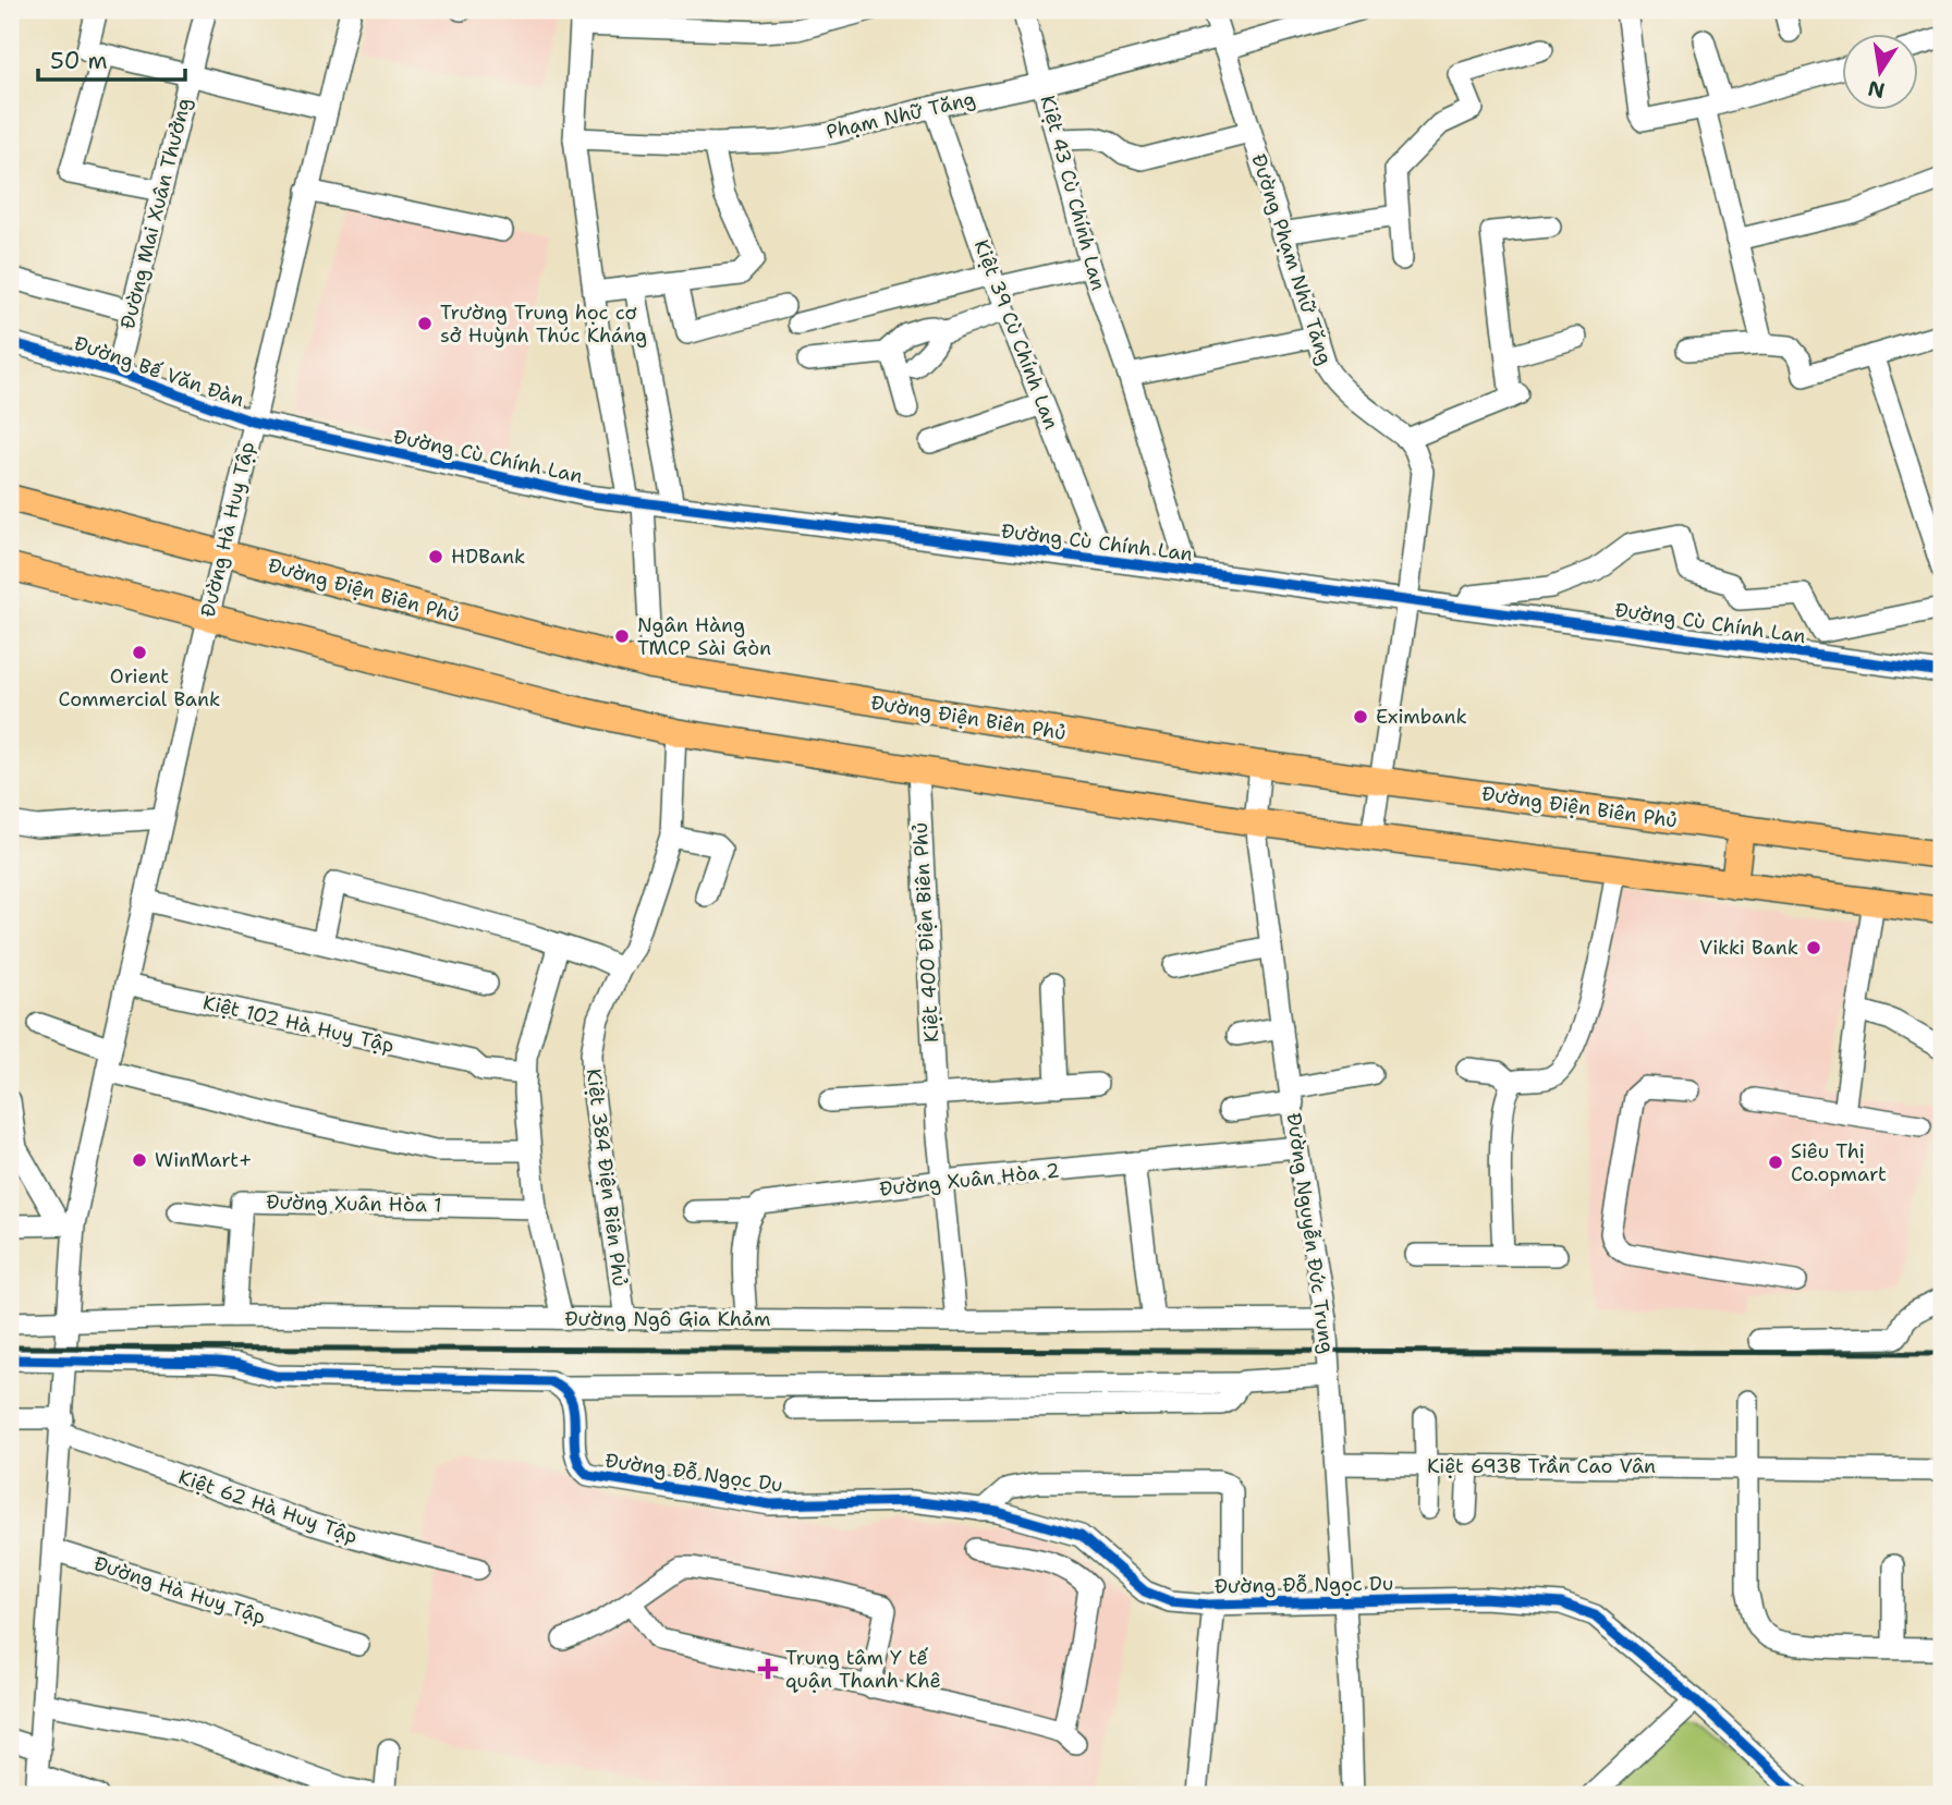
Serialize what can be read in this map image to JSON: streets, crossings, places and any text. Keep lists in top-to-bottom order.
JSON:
{
  "streets": {
    "main road": ["Đường Điện Biên Phủ"],
    "street": [
      "Phạm Nhữ Tăng",
      "Kiệt 43 Cù Chính Lan",
      "Đường Mai Xuân Thưởng",
      "Đường Phạm Nhữ Tăng",
      "Kiệt 39 Cù Chính Lan",
      "Đường Bế Văn Đàn",
      "Đường Cù Chính Lan",
      "Đường Hà Huy Tập",
      "Kiệt 400 Điện Biên Phủ",
      "Kiệt 102 Hà Huy Tập",
      "Kiệt 384 Điện Biên Phủ",
      "Đường Xuân Hòa 2",
      "Đường Xuân Hòa 1",
      "Đường Nguyễn Đức Trung",
      "Đường Ngô Gia Khảm",
      "Kiệt 693B Trần Cao Vân",
      "Đường Đỗ Ngọc Du",
      "Kiệt 62 Hà Huy Tập"
    ]
  },
  "crossings": [
    ["Phạm Nhữ Tăng", "Kiệt 43 Cù Chính Lan"],
    ["Phạm Nhữ Tăng", "Đường Phạm Nhữ Tăng"],
    ["Phạm Nhữ Tăng", "Kiệt 39 Cù Chính Lan"],
    ["Kiệt 43 Cù Chính Lan", "Đường Cù Chính Lan"],
    ["Đường Mai Xuân Thưởng", "Đường Bế Văn Đàn"],
    ["Đường Phạm Nhữ Tăng", "Đường Cù Chính Lan"],
    ["Đường Phạm Nhữ Tăng", "Đường Điện Biên Phủ"],
    ["Kiệt 39 Cù Chính Lan", "Đường Cù Chính Lan"],
    ["Đường Bế Văn Đàn", "Đường Cù Chính Lan"],
    ["Đường Bế Văn Đàn", "Đường Hà Huy Tập"],
    ["Đường Cù Chính Lan", "Đường Hà Huy Tập"],
    ["Đường Hà Huy Tập", "Đường Điện Biên Phủ"],
    ["Đường Hà Huy Tập", "Kiệt 102 Hà Huy Tập"],
    ["Đường Hà Huy Tập", "Đường Ngô Gia Khảm"],
    ["Đường Hà Huy Tập", "Kiệt 62 Hà Huy Tập"],
    ["Đường Điện Biên Phủ", "Đường Nguyễn Đức Trung"],
    ["Kiệt 400 Điện Biên Phủ", "Đường Xuân Hòa 2"],
    ["Kiệt 400 Điện Biên Phủ", "Đường Ngô Gia Khảm"],
    ["Kiệt 384 Điện Biên Phủ", "Đường Ngô Gia Khảm"],
    ["Đường Xuân Hòa 2", "Đường Nguyễn Đức Trung"],
    ["Đường Xuân Hòa 1", "Đường Ngô Gia Khảm"],
    ["Đường Nguyễn Đức Trung", "Đường Ngô Gia Khảm"],
    ["Đường Nguyễn Đức Trung", "Kiệt 693B Trần Cao Vân"],
    ["Đường Nguyễn Đức Trung", "Đường Đỗ Ngọc Du"]
  ],
  "places": {
    "other": [
      "Trường Trung học cơ sở Huỳnh Thúc Kháng",
      "HDBank",
      "Ngân Hàng TMCP Sài Gòn",
      "Orient Commercial Bank",
      "Eximbank",
      "Vikki Bank",
      "WinMart+",
      "Siêu Thị Co.opmart"
    ],
    "health": ["Trung tâm Y tế quận Thanh Khê"]
  },
  "scale_bar": "50 m",
  "north": "bottom"
}
